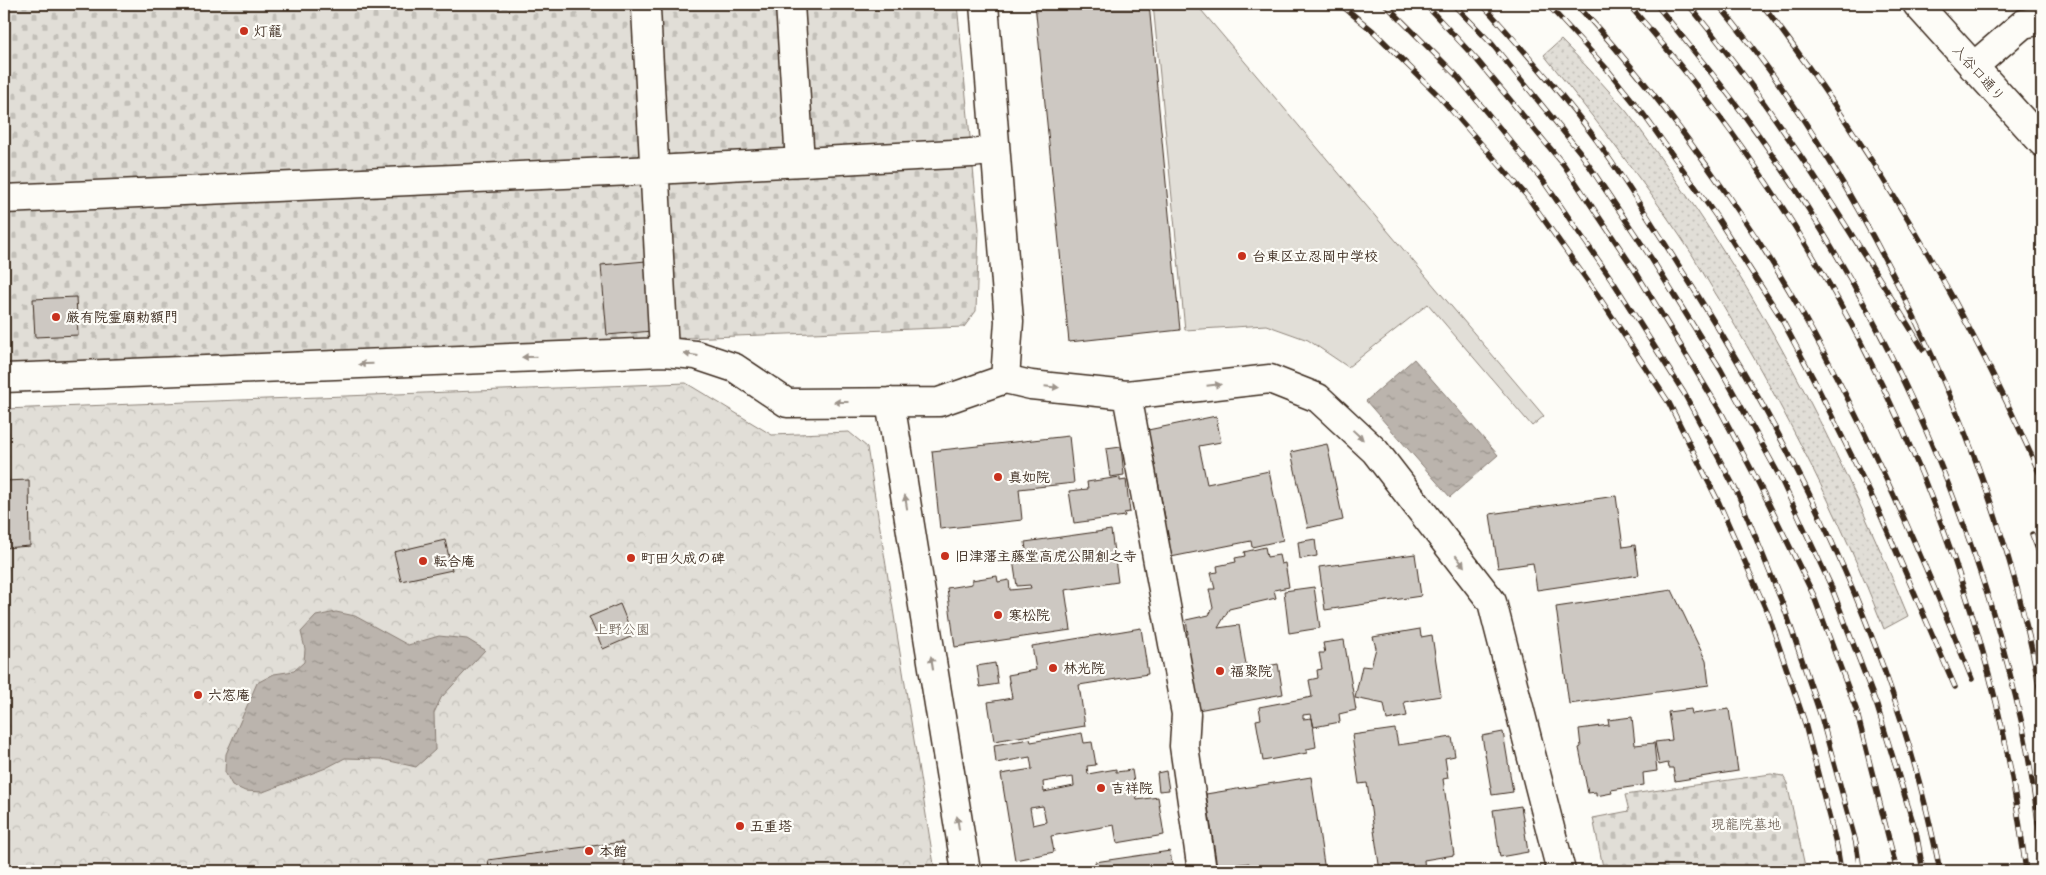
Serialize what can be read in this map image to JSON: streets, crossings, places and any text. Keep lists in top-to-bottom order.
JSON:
{
  "streets": {
    "street": ["入谷口通り"]
  },
  "parks": ["上野公園", "現龍院墓地"],
  "places": [
    "灯籠",
    "台東区立忍岡中学校",
    "厳有院霊廟勅額門",
    "真如院",
    "旧津藩主藤堂高虎公開創之寺",
    "町田久成の碑",
    "転合庵",
    "寒松院",
    "林光院",
    "福聚院",
    "六窓庵",
    "吉祥院",
    "五重塔",
    "本館"
  ]
}
